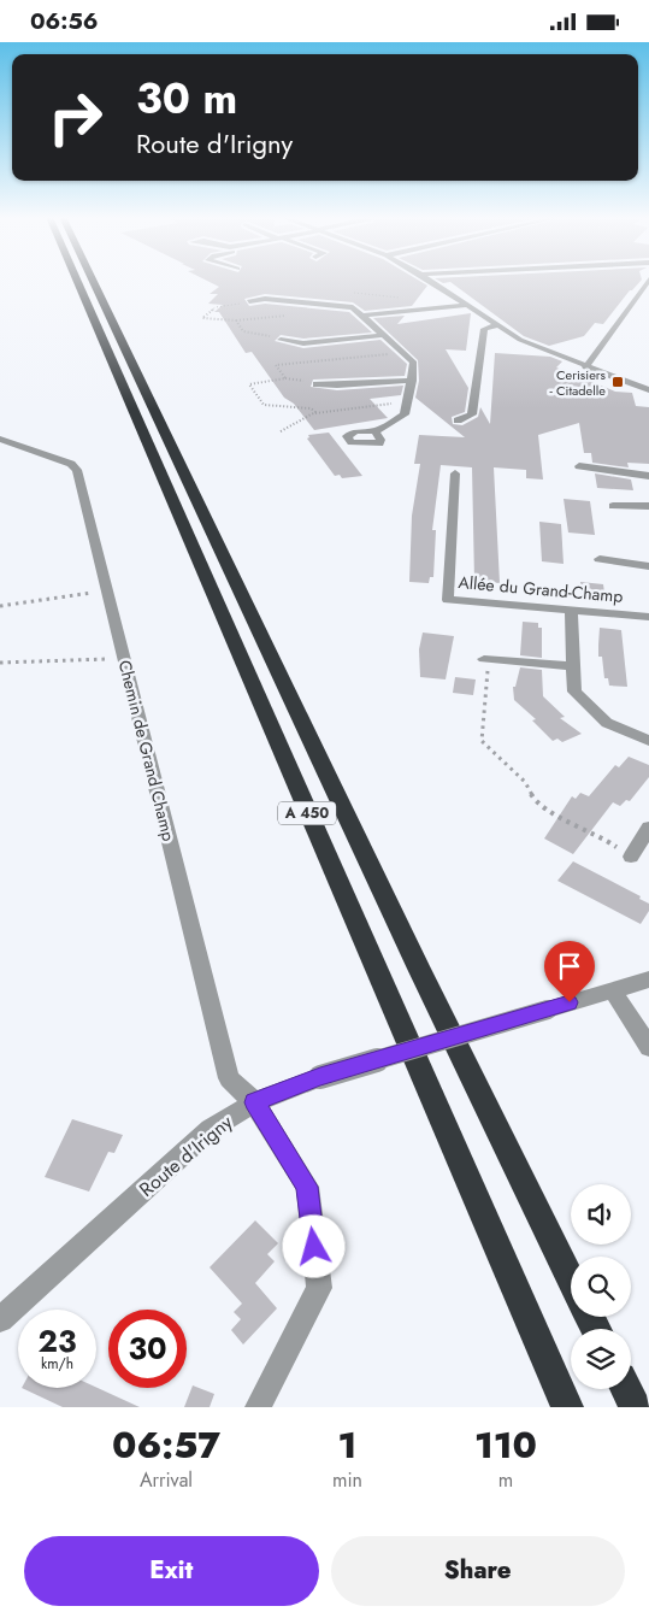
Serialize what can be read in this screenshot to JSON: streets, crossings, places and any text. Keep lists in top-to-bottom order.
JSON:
{
  "streets": {
    "highway": ["A 450"],
    "street": ["Allée du Grand-Champ", "Chemin de Grand Champ", "Route d'Irigny"]
  },
  "crossings": [
    ["Chemin de Grand Champ", "Route d'Irigny"]
  ],
  "places": {
    "transit": ["Cerisiers - Citadelle"]
  },
  "page": {
    "status": "06:56",
    "turn": ["30 m", "Route d'Irigny"],
    "speed": "23 km/h",
    "limit": "30",
    "eta": [
      "06:57",
      "Arrival",
      "1",
      "min",
      "110",
      "m"
    ],
    "buttons": ["Exit", "Share"]
  }
}
